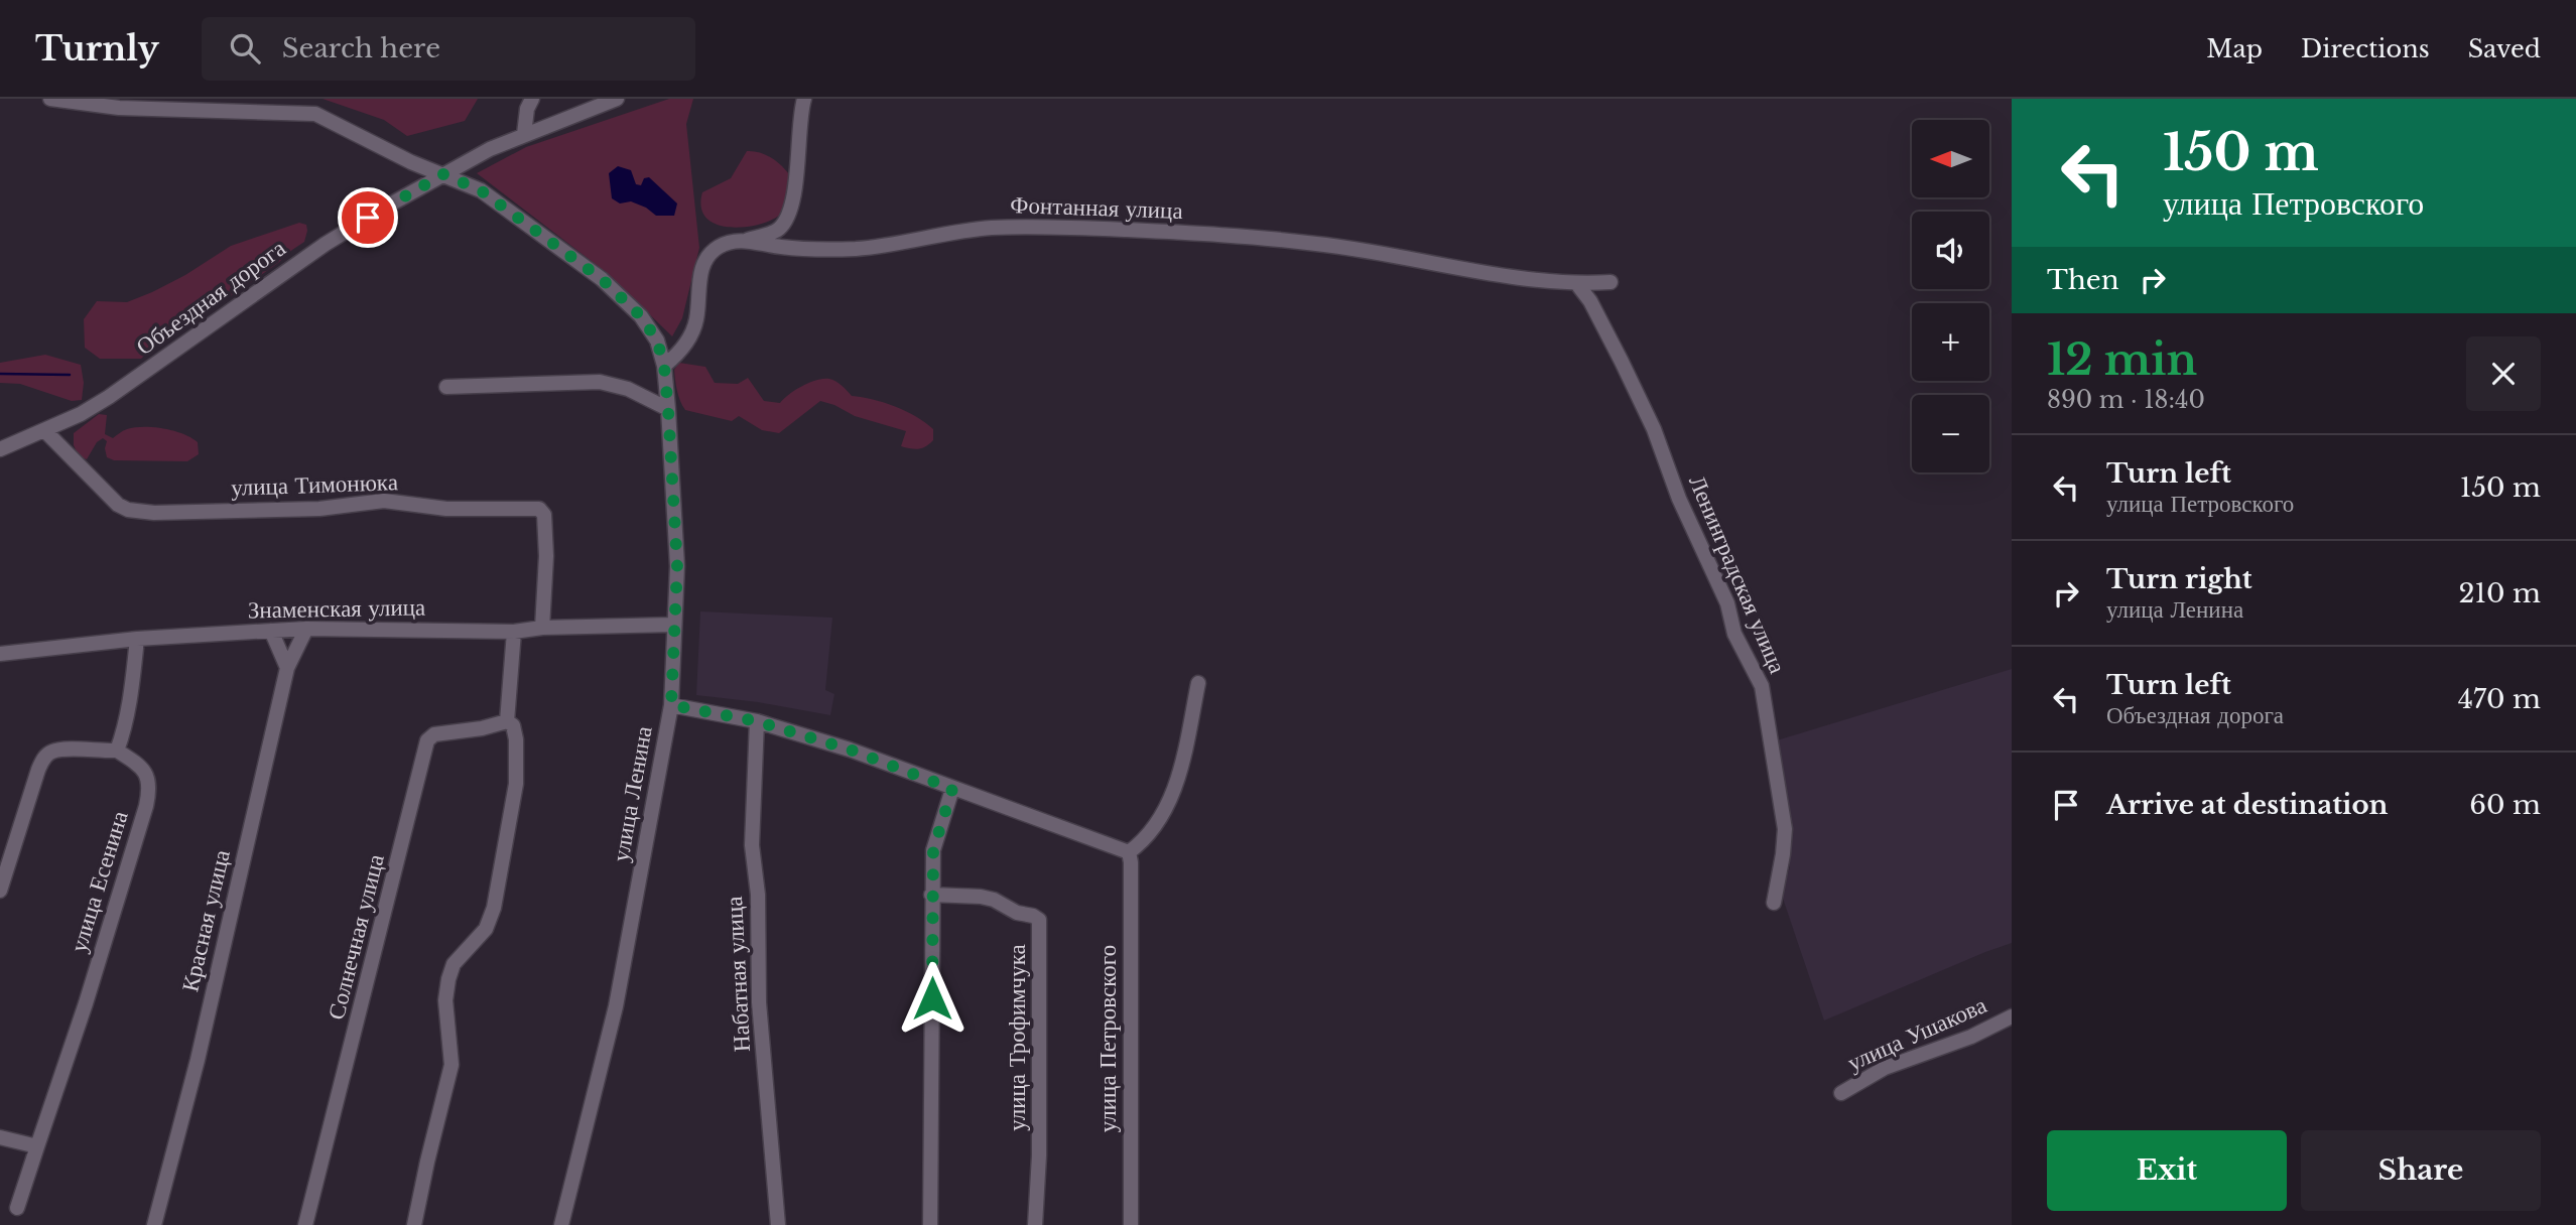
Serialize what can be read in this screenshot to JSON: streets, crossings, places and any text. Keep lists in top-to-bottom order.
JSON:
{
  "streets": {
    "street": [
      "Фонтанная улица",
      "Объездная дорога",
      "улица Тимонюка",
      "Ленинградская улица",
      "Знаменская улица",
      "улица Ленина",
      "улица Есенина",
      "Красная улица",
      "Солнечная улица",
      "Набатная улица",
      "улица Ушакова",
      "улица Трофимчука",
      "улица Петровского"
    ]
  },
  "crossings": [
    ["Фонтанная улица", "Ленинградская улица"],
    ["Фонтанная улица", "улица Ленина"],
    ["Объездная дорога", "улица Тимонюка"],
    ["Объездная дорога", "улица Ленина"],
    ["улица Тимонюка", "Знаменская улица"],
    ["Знаменская улица", "улица Ленина"],
    ["Знаменская улица", "Красная улица"]
  ],
  "north": "left",
  "page": {
    "header": "Turnly",
    "search": "Search here",
    "nav": ["Map", "Directions", "Saved"],
    "turn": ["150 m", "улица Петровского"],
    "map_buttons": ["+", "−"],
    "then": "Then",
    "heading": ["12 min", "890 m · 18:40"],
    "list": [
      {
        "name": "Turn left",
        "note": "улица Петровского",
        "value": "150 m"
      },
      {
        "name": "Turn right",
        "note": "улица Ленина",
        "value": "210 m"
      },
      {
        "name": "Turn left",
        "note": "Объездная дорога",
        "value": "470 m"
      },
      {
        "name": "Arrive at destination",
        "value": "60 m"
      }
    ],
    "buttons": ["Exit", "Share"]
  }
}
